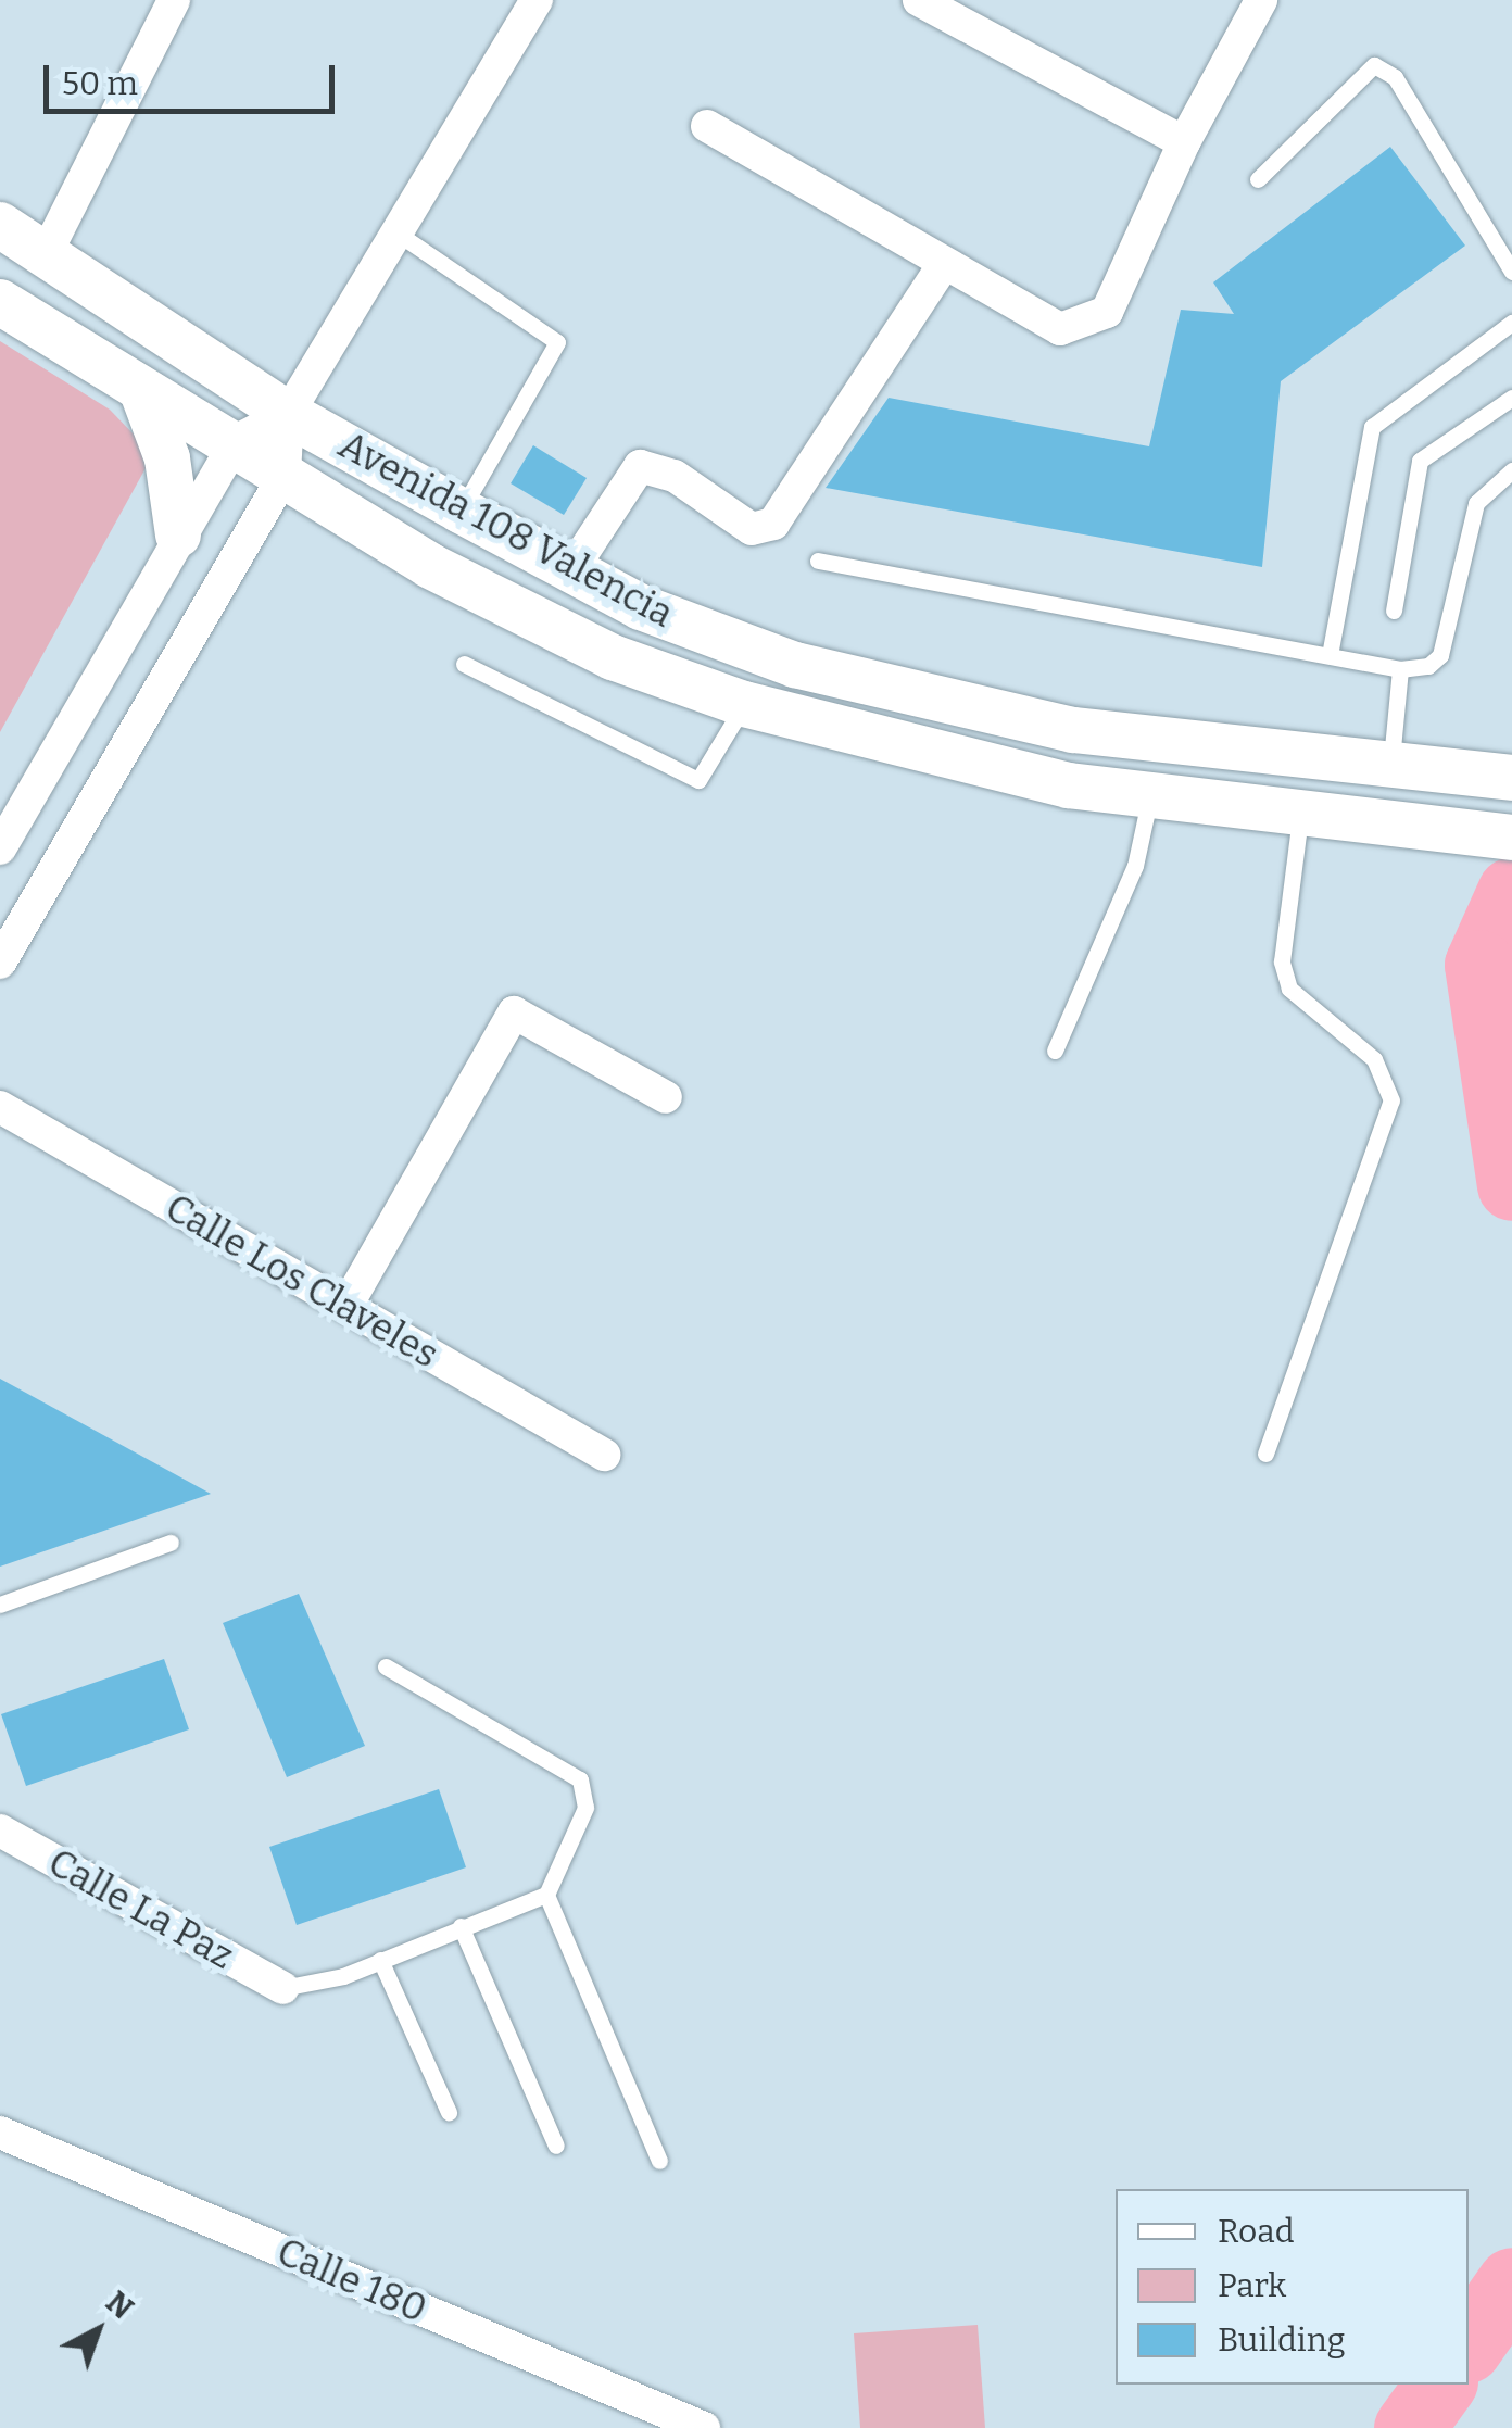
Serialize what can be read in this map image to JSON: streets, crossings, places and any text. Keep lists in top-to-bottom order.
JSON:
{
  "streets": {
    "street": [
      "Avenida 108 Valencia",
      "Calle Los Claveles",
      "Calle La Paz",
      "Calle 180"
    ]
  },
  "legend": ["Road", "Park", "Building"],
  "scale_bar": "50 m",
  "north": "top right"
}
